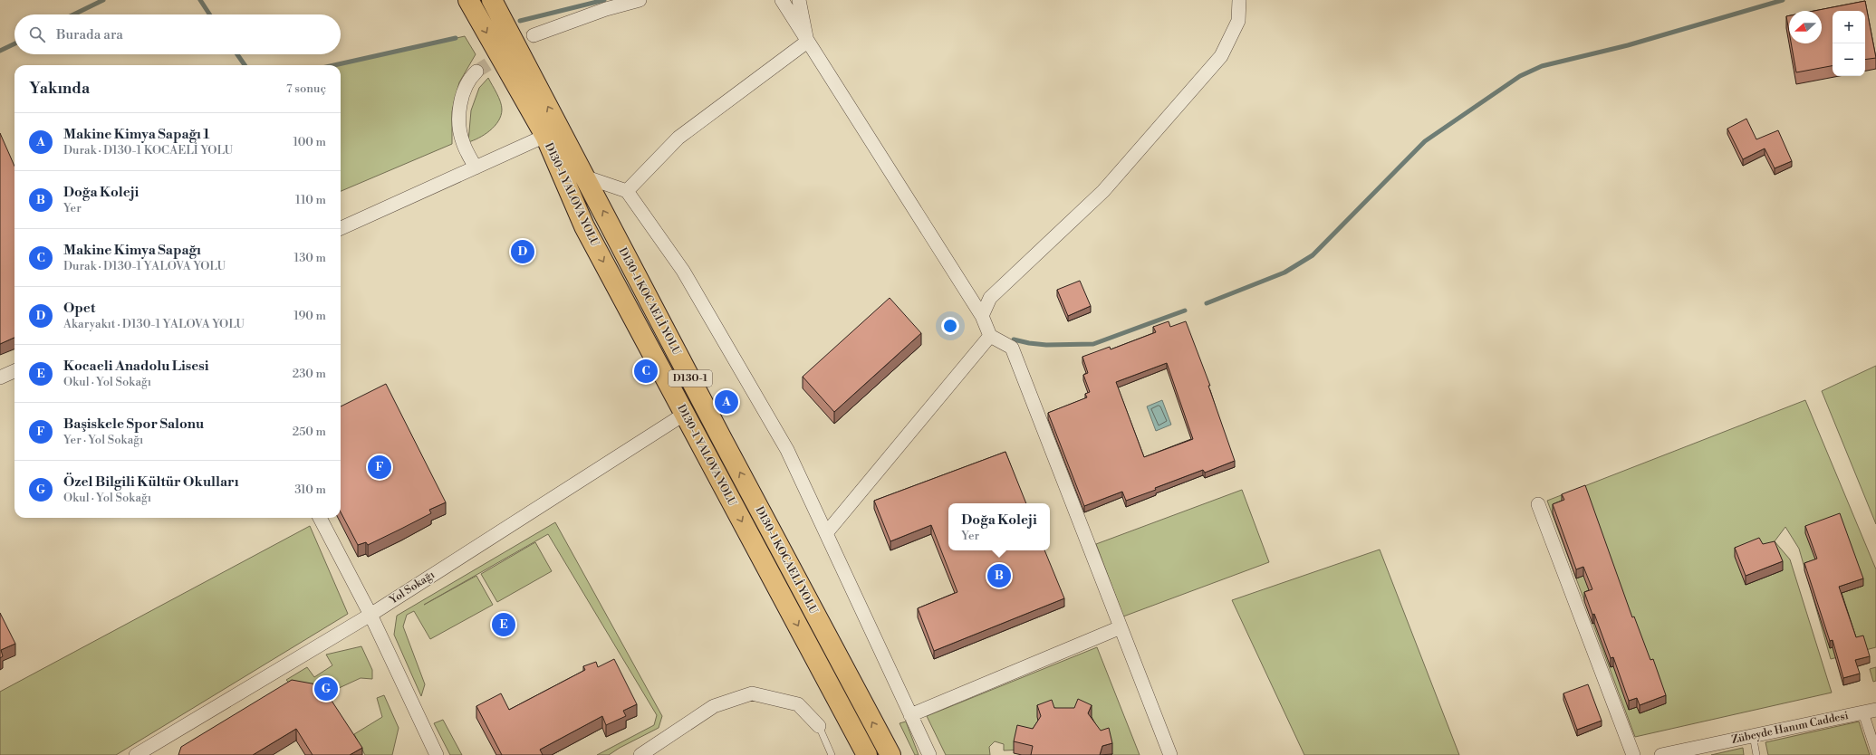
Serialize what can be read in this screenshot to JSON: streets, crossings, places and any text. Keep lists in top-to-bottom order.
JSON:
{
  "streets": {
    "highway": ["D130-1 YALOVA YOLU", "D130-1 KOCAELİ YOLU", "D130-1"],
    "street": ["Yol Sokağı", "Zübeyde Hanım Caddesi"]
  },
  "crossings": [
    ["D130-1 YALOVA YOLU", "Yol Sokağı"]
  ],
  "one_way": ["D130-1 YALOVA YOLU", "D130-1 KOCAELİ YOLU"],
  "north": "left",
  "page": {
    "map_buttons": ["+", "−"],
    "search": "Burada ara",
    "heading": ["Yakında", "7 sonuç"],
    "list": [
      {
        "mark": "A",
        "name": "Makine Kimya Sapağı 1",
        "note": "Durak · D130-1 KOCAELİ YOLU",
        "value": "100 m"
      },
      {
        "mark": "B",
        "name": "Doğa Koleji",
        "note": "Yer",
        "value": "110 m"
      },
      {
        "mark": "C",
        "name": "Makine Kimya Sapağı",
        "note": "Durak · D130-1 YALOVA YOLU",
        "value": "130 m"
      },
      {
        "mark": "D",
        "name": "Opet",
        "note": "Akaryakıt · D130-1 YALOVA YOLU",
        "value": "190 m"
      },
      {
        "mark": "E",
        "name": "Kocaeli Anadolu Lisesi",
        "note": "Okul · Yol Sokağı",
        "value": "230 m"
      },
      {
        "mark": "F",
        "name": "Başiskele Spor Salonu",
        "note": "Yer · Yol Sokağı",
        "value": "250 m"
      },
      {
        "mark": "G",
        "name": "Özel Bilgili Kültür Okulları",
        "note": "Okul · Yol Sokağı",
        "value": "310 m"
      }
    ],
    "pins": [
      "D",
      "C",
      "A",
      "F",
      "B",
      "E",
      "G"
    ],
    "popup": ["Doğa Koleji", "Yer"]
  }
}
